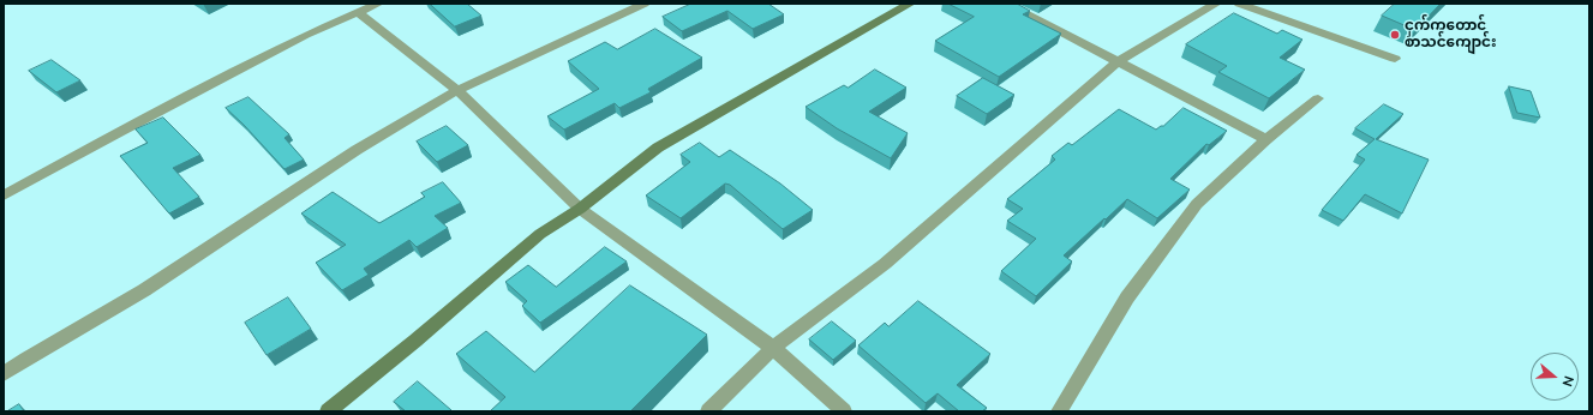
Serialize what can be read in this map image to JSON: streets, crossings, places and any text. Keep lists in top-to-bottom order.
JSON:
{
  "places": ["ငှက်ကတောင် စာသင်ကျောင်း"],
  "north": "right"
}
